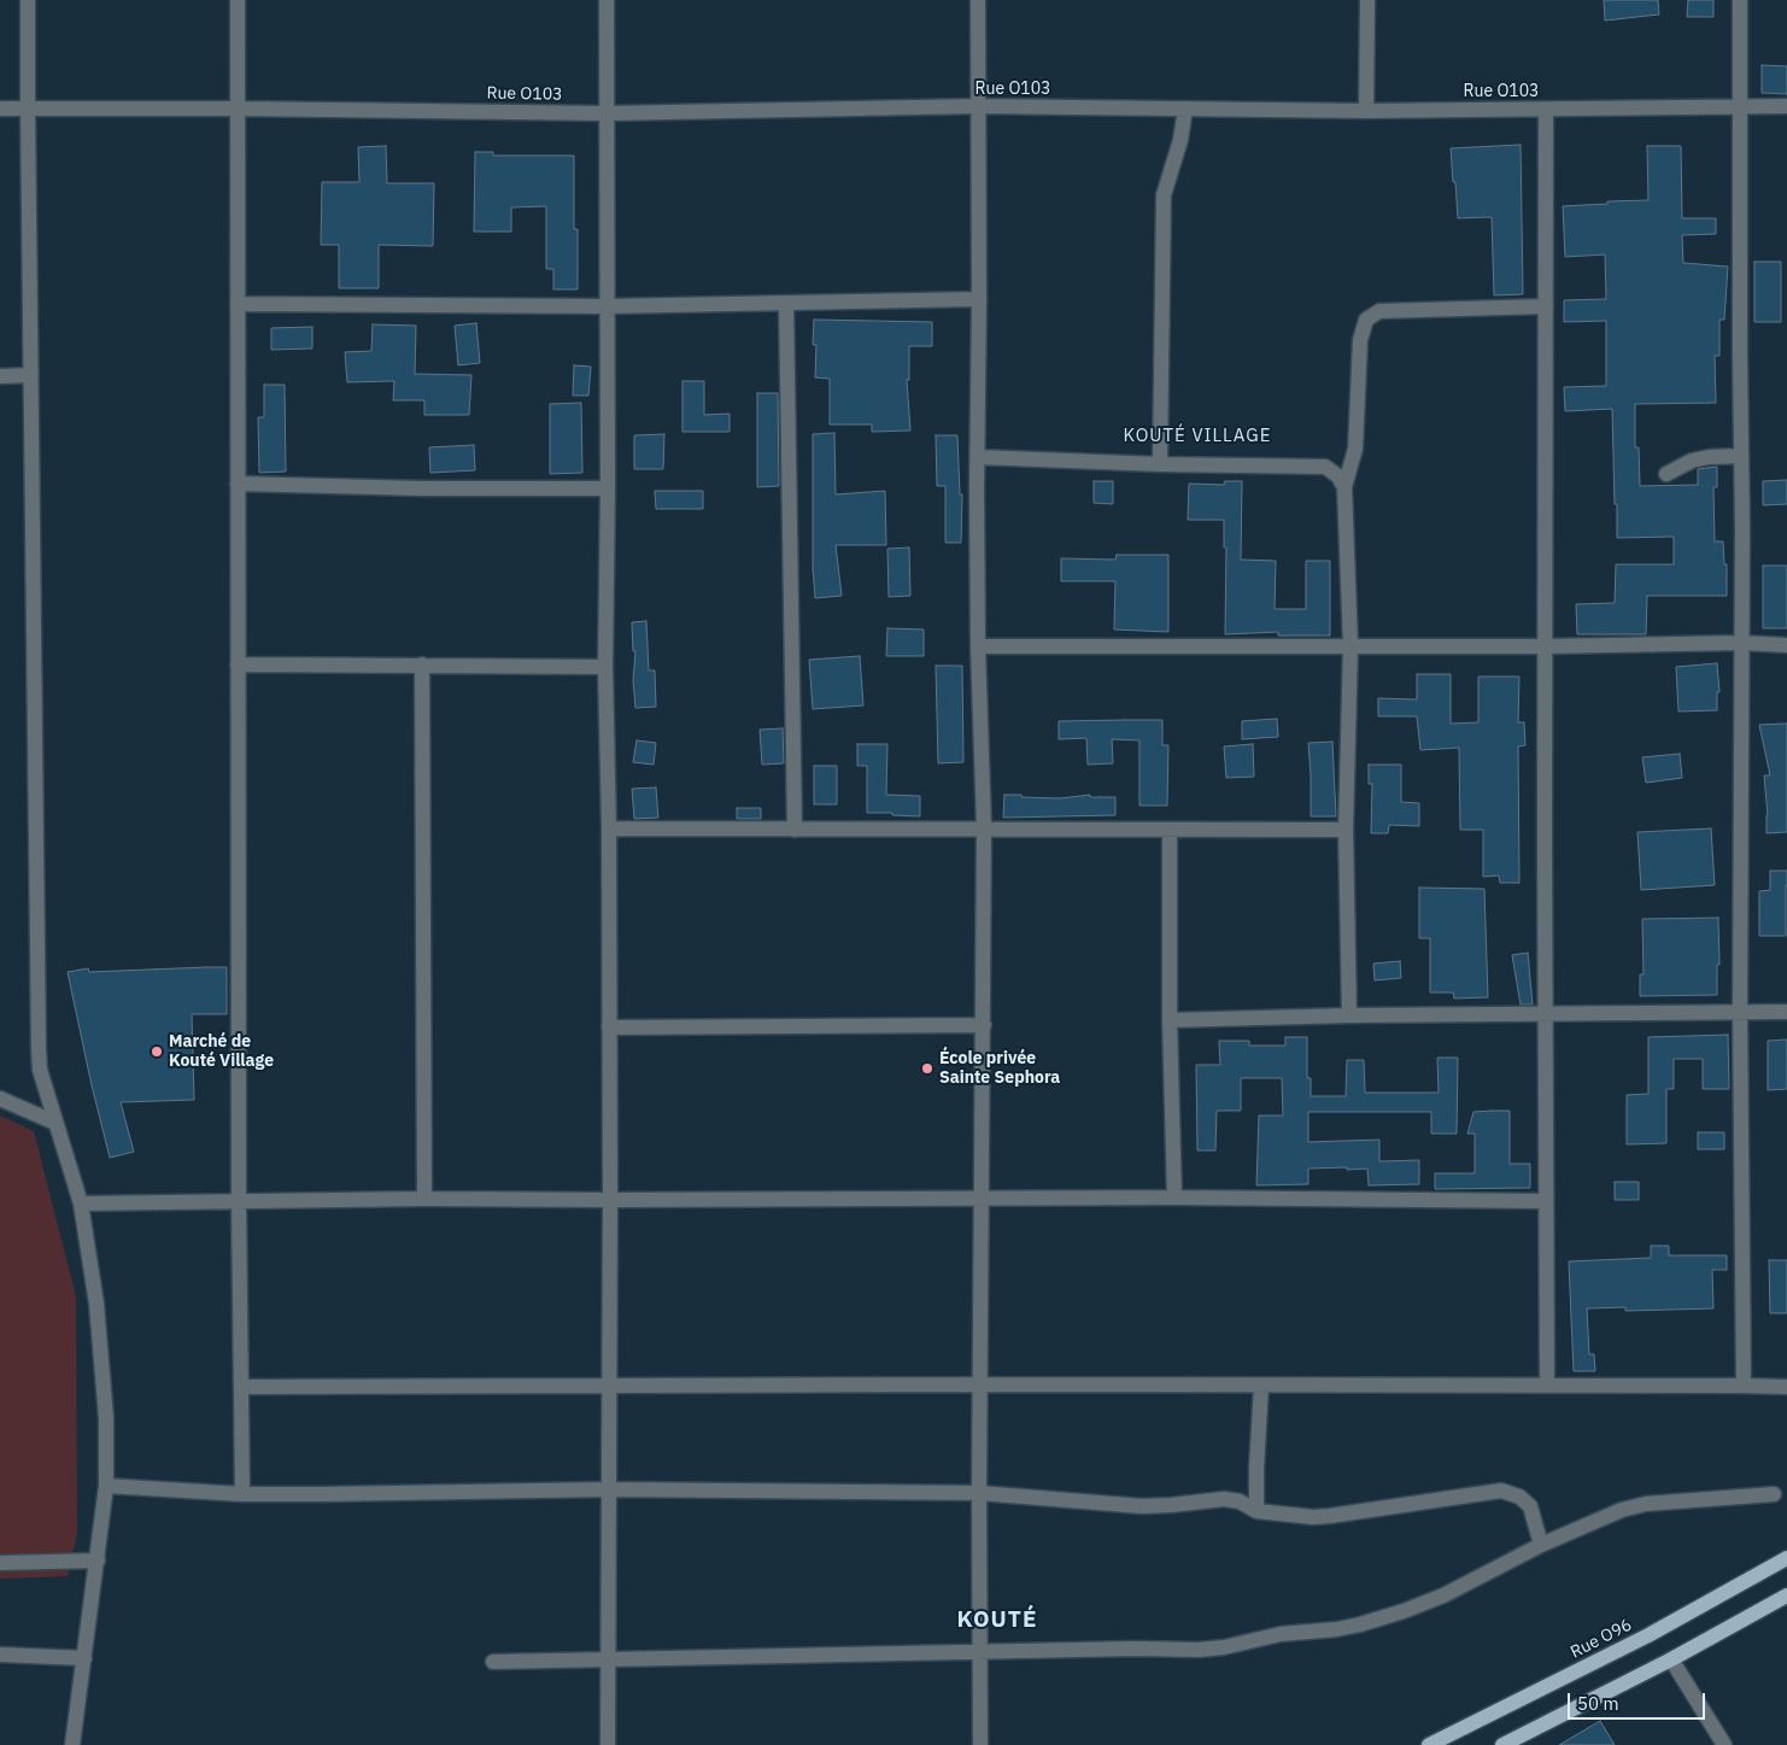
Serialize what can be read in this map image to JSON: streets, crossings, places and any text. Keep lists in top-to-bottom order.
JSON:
{
  "streets": {
    "main road": ["Rue O96"],
    "street": ["Rue O103"]
  },
  "districts": ["KOUTÉ VILLAGE", "KOUTÉ"],
  "places": ["Marché de Kouté Village", "École privée Sainte Sephora"],
  "scale_bar": "50 m"
}
